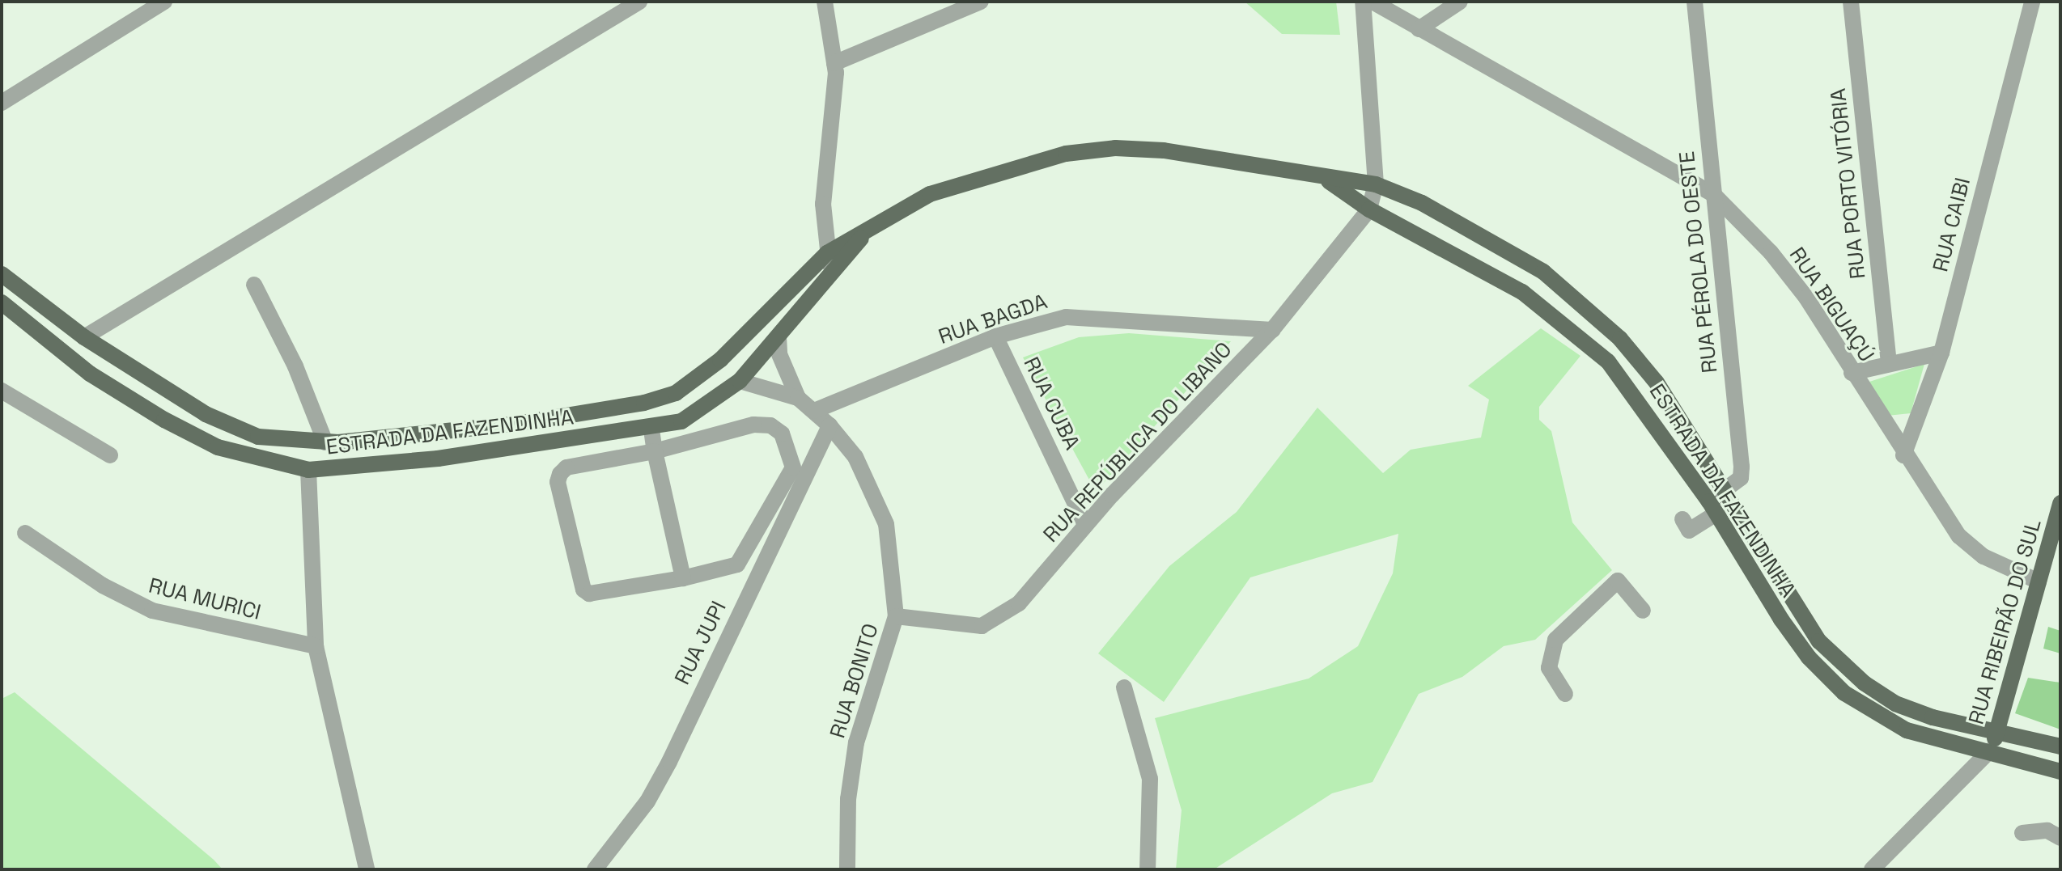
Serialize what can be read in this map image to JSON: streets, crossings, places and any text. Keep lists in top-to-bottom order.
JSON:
{
  "streets": {
    "main road": ["ESTRADA DA FAZENDINHA", "RUA RIBEIRÃO DO SUL"],
    "street": [
      "RUA PORTO VITÓRIA",
      "RUA CAIBI",
      "RUA PÉROLA DO OESTE",
      "RUA BIGUAÇÚ",
      "RUA BAGDA",
      "RUA CUBA",
      "RUA REPÚBLICA DO LIBANO",
      "RUA MURICI",
      "RUA JUPI",
      "RUA BONITO"
    ]
  },
  "crossings": [
    ["RUA CAIBI", "RUA BIGUAÇÚ"],
    ["RUA PÉROLA DO OESTE", "RUA BIGUAÇÚ"],
    ["RUA PÉROLA DO OESTE", "ESTRADA DA FAZENDINHA"],
    ["RUA BIGUAÇÚ", "RUA RIBEIRÃO DO SUL"],
    ["RUA BAGDA", "RUA CUBA"],
    ["RUA BAGDA", "RUA REPÚBLICA DO LIBANO"],
    ["RUA BAGDA", "RUA BONITO"],
    ["RUA CUBA", "RUA REPÚBLICA DO LIBANO"],
    ["ESTRADA DA FAZENDINHA", "RUA REPÚBLICA DO LIBANO"],
    ["ESTRADA DA FAZENDINHA", "RUA RIBEIRÃO DO SUL"],
    ["RUA REPÚBLICA DO LIBANO", "RUA BONITO"],
    ["RUA JUPI", "RUA BONITO"]
  ]
}
